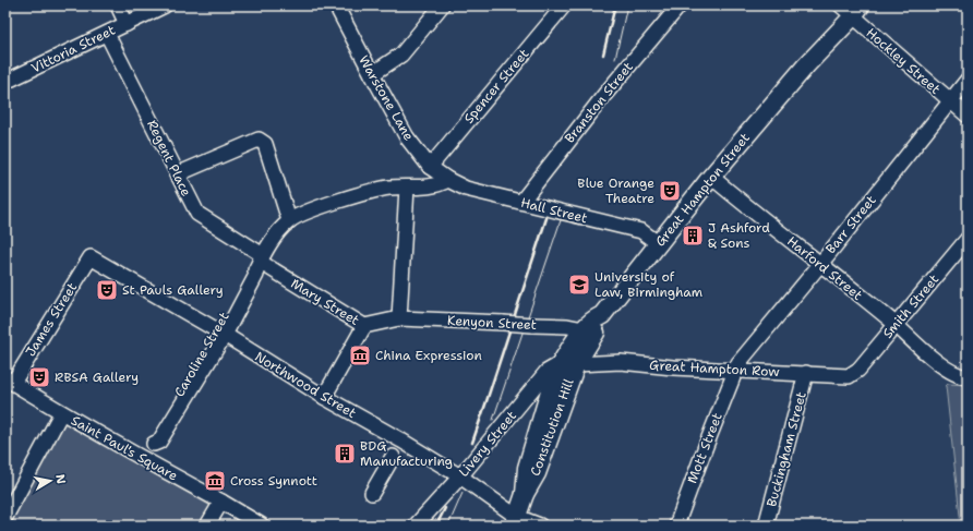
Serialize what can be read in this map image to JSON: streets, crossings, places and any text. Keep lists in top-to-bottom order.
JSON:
{
  "streets": {
    "main road": ["Great Hampton Street", "Constitution Hill"],
    "street": [
      "Vittoria Street",
      "Hockley Street",
      "Spencer Street",
      "Warstone Lane",
      "Branston Street",
      "Regent Place",
      "Hall Street",
      "Barr Street",
      "Harford Street",
      "Mary Street",
      "Smith Street",
      "James Street",
      "Kenyon Street",
      "Caroline Street",
      "Great Hampton Row",
      "Northwood Street",
      "Livery Street",
      "Saint Paul's Square",
      "Mott Street",
      "Buckingham Street"
    ]
  },
  "crossings": [
    ["Vittoria Street", "Regent Place"],
    ["Hockley Street", "Great Hampton Street"],
    ["Hockley Street", "Barr Street"],
    ["Spencer Street", "Warstone Lane"],
    ["Warstone Lane", "Hall Street"],
    ["Branston Street", "Hall Street"],
    ["Regent Place", "Mary Street"],
    ["Regent Place", "Caroline Street"],
    ["Great Hampton Street", "Hall Street"],
    ["Great Hampton Street", "Harford Street"],
    ["Great Hampton Street", "Kenyon Street"],
    ["Great Hampton Street", "Great Hampton Row"],
    ["Great Hampton Street", "Constitution Hill"],
    ["Great Hampton Street", "Livery Street"],
    ["Barr Street", "Harford Street"],
    ["Barr Street", "Great Hampton Row"],
    ["Barr Street", "Mott Street"],
    ["Harford Street", "Smith Street"],
    ["Mary Street", "Kenyon Street"],
    ["Mary Street", "Caroline Street"],
    ["Mary Street", "Northwood Street"],
    ["Smith Street", "Great Hampton Row"],
    ["James Street", "Northwood Street"],
    ["Caroline Street", "Northwood Street"],
    ["Caroline Street", "Saint Paul's Square"],
    ["Great Hampton Row", "Constitution Hill"],
    ["Great Hampton Row", "Livery Street"],
    ["Great Hampton Row", "Mott Street"],
    ["Great Hampton Row", "Buckingham Street"],
    ["Northwood Street", "Constitution Hill"],
    ["Northwood Street", "Livery Street"],
    ["Constitution Hill", "Livery Street"]
  ],
  "places": {
    "theatre": ["Blue Orange Theatre", "St Pauls Gallery", "RBSA Gallery"],
    "building": ["J Ashford & Sons", "BDG Manufacturing"],
    "school or university": ["University of Law, Birmingham"],
    "museum": ["China Expression", "Cross Synnott"]
  },
  "north": "right"
}
